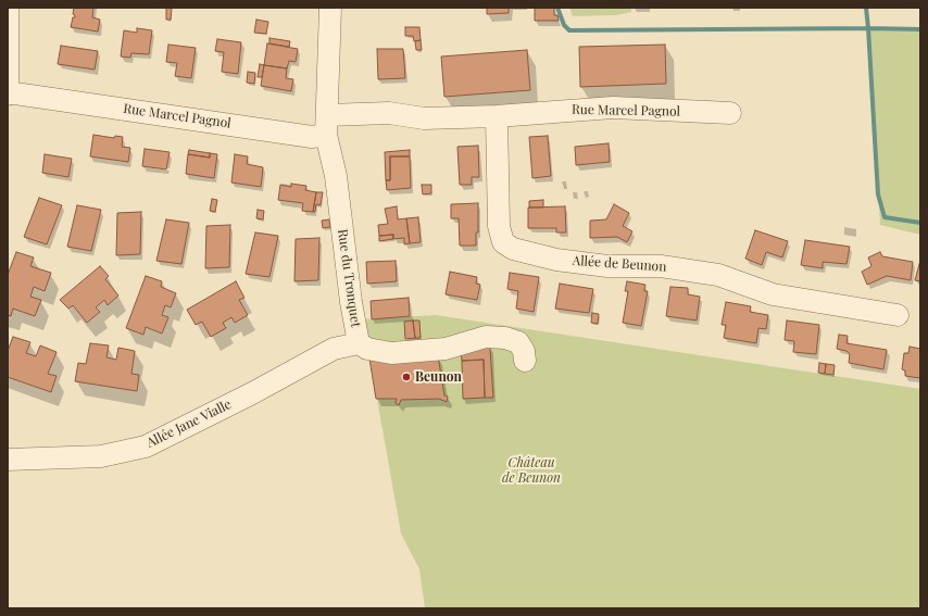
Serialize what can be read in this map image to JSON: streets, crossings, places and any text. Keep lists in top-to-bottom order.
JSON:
{
  "streets": {
    "street": [
      "Rue Marcel Pagnol",
      "Allée de Beunon",
      "Rue du Tronquet",
      "Allée Jane Vialle"
    ]
  },
  "crossings": [
    ["Rue Marcel Pagnol", "Allée de Beunon"],
    ["Rue Marcel Pagnol", "Rue du Tronquet"],
    ["Rue du Tronquet", "Allée Jane Vialle"]
  ],
  "parks": ["Château de Beunon"],
  "places": ["Beunon"]
}
